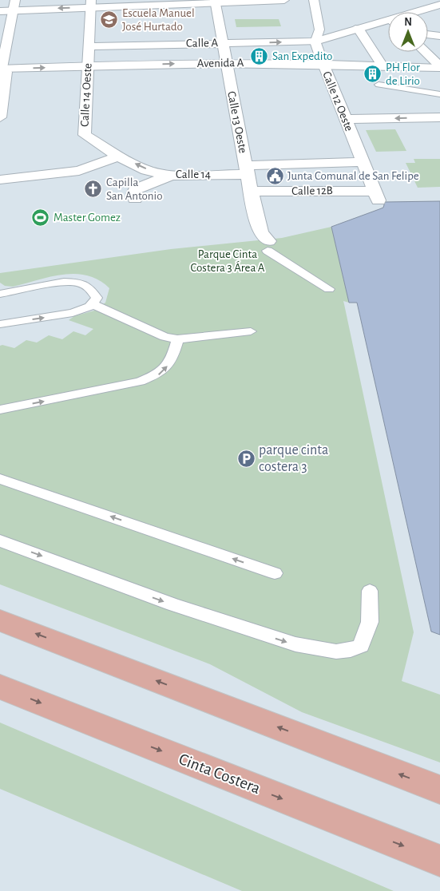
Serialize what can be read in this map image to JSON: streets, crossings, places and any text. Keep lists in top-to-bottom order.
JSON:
{
  "streets": {
    "main road": ["Cinta Costera"],
    "street": [
      "Calle A",
      "Avenida A",
      "Calle 14 Oeste",
      "Calle 12 Oeste",
      "Calle 13 Oeste",
      "Calle 14",
      "Calle 12B"
    ]
  },
  "crossings": [
    ["Calle A", "Calle 14 Oeste"],
    ["Calle A", "Calle 12 Oeste"],
    ["Calle A", "Calle 13 Oeste"],
    ["Avenida A", "Calle 14 Oeste"],
    ["Avenida A", "Calle 12 Oeste"],
    ["Avenida A", "Calle 13 Oeste"],
    ["Calle 14 Oeste", "Calle 14"],
    ["Calle 12 Oeste", "Calle 14"],
    ["Calle 12 Oeste", "Calle 12B"],
    ["Calle 13 Oeste", "Calle 14"],
    ["Calle 13 Oeste", "Calle 12B"]
  ],
  "parks": ["Parque Cinta Costera 3 Área A"],
  "places": {
    "school or university": ["Escuela Manuel José Hurtado"],
    "building": ["San Expedito", "PH Flor de Lirio"],
    "public building": ["Junta Comunal de San Felipe"],
    "church": ["Capilla San Antonio"],
    "sports": ["Master Gomez"],
    "parking": ["parque cinta costera 3"]
  },
  "north": "top"
}
